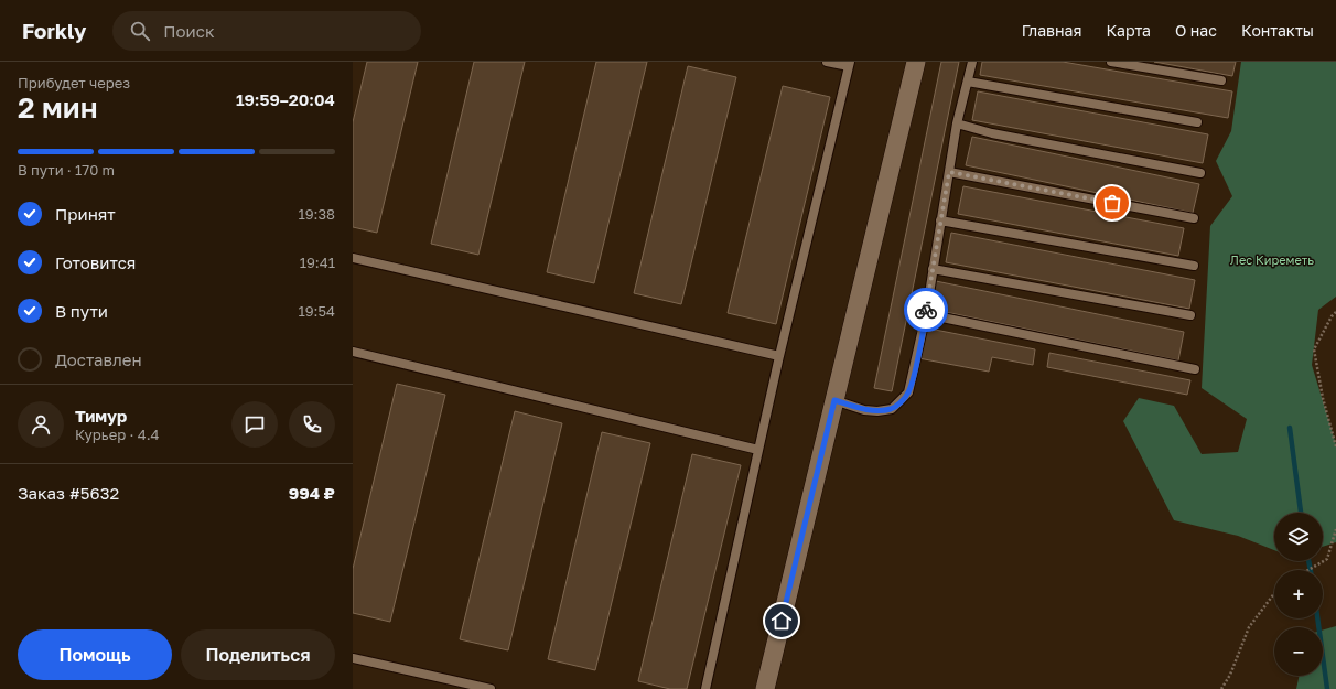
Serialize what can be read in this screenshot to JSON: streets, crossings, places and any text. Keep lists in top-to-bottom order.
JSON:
{
  "parks": ["Лес Киреметь"],
  "page": {
    "header": "Forkly",
    "search": "Поиск",
    "nav": [
      "Главная",
      "Карта",
      "О нас",
      "Контакты"
    ],
    "heading": ["2 мин", "Прибудет через", "19:59–20:04"],
    "panel": [
      "Тимур",
      "Курьер · 4.4",
      "Заказ #5632",
      "994 ₽"
    ],
    "bar": "В пути · 170 m",
    "list": [
      ["Принят", "19:38"],
      ["Готовится", "19:41"],
      ["В пути", "19:54"],
      "Доставлен"
    ],
    "map_buttons": ["+", "−"],
    "buttons": ["Помощь", "Поделиться"]
  }
}
